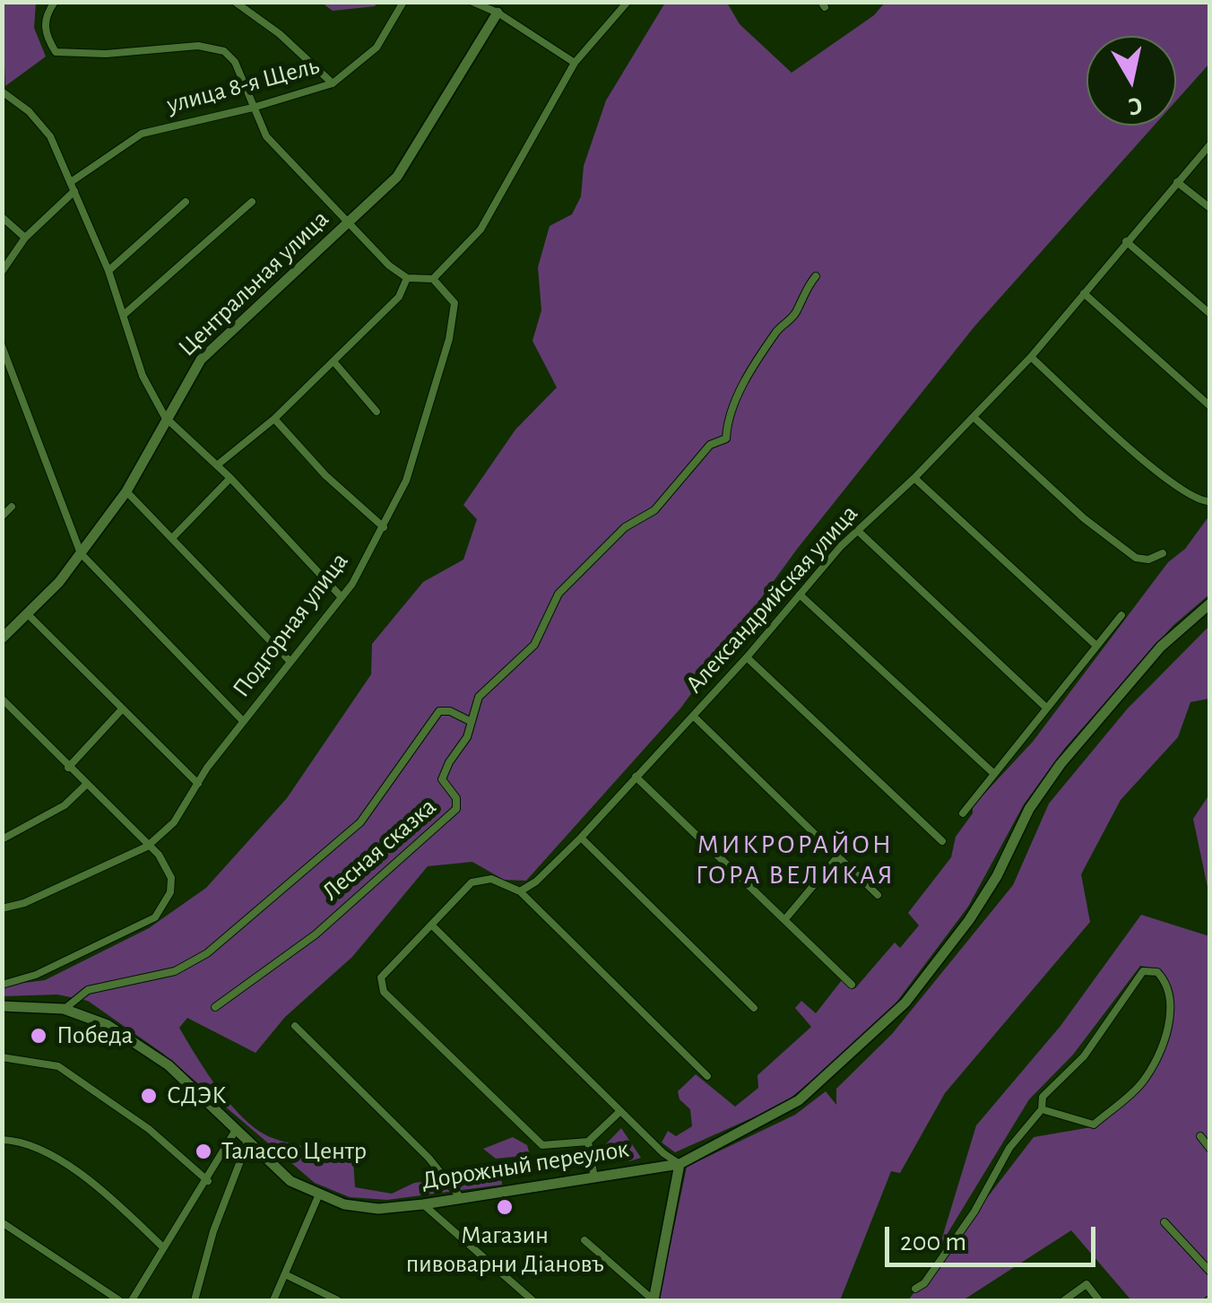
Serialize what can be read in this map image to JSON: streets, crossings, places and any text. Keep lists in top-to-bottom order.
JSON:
{
  "streets": {
    "main road": ["Центральная улица", "Дорожный переулок"],
    "street": [
      "улица 8-я Щель",
      "Александрийская улица",
      "Подгорная улица",
      "Лесная сказка"
    ]
  },
  "districts": ["МИКРОРАЙОН ГОРА ВЕЛИКАЯ"],
  "places": [
    "Победа",
    "СДЭК",
    "Талассо Центр",
    "Магазин пивоварни Дiановъ"
  ],
  "scale_bar": "200 m",
  "north": "bottom"
}
